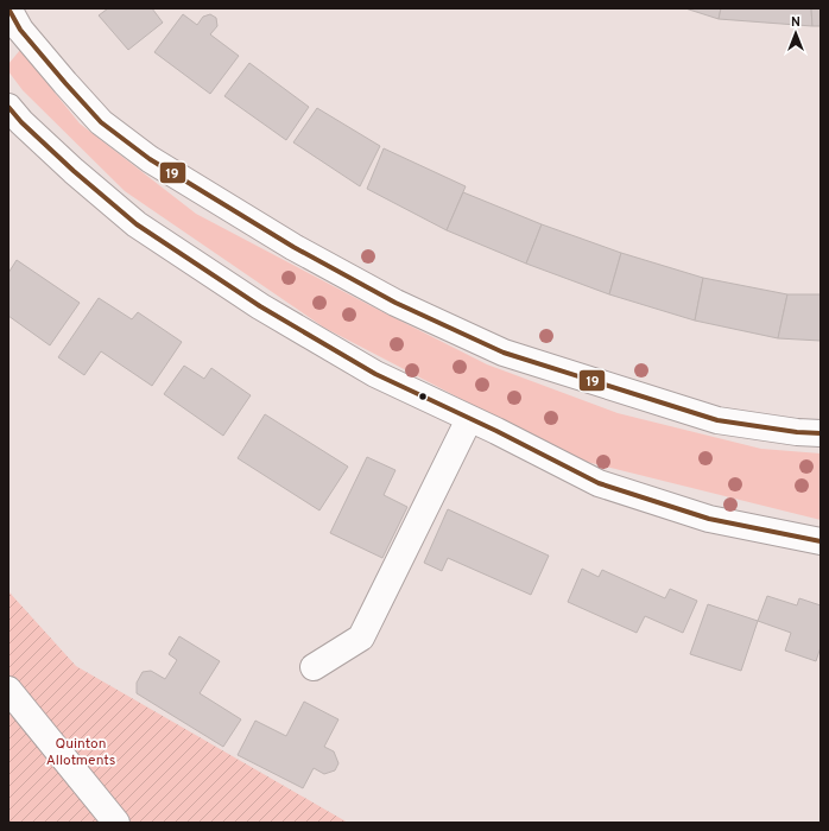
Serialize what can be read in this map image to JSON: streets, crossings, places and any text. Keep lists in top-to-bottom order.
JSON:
{
  "parks": ["Quinton Allotments"],
  "lines": ["transit line 19"],
  "north": "top"
}
